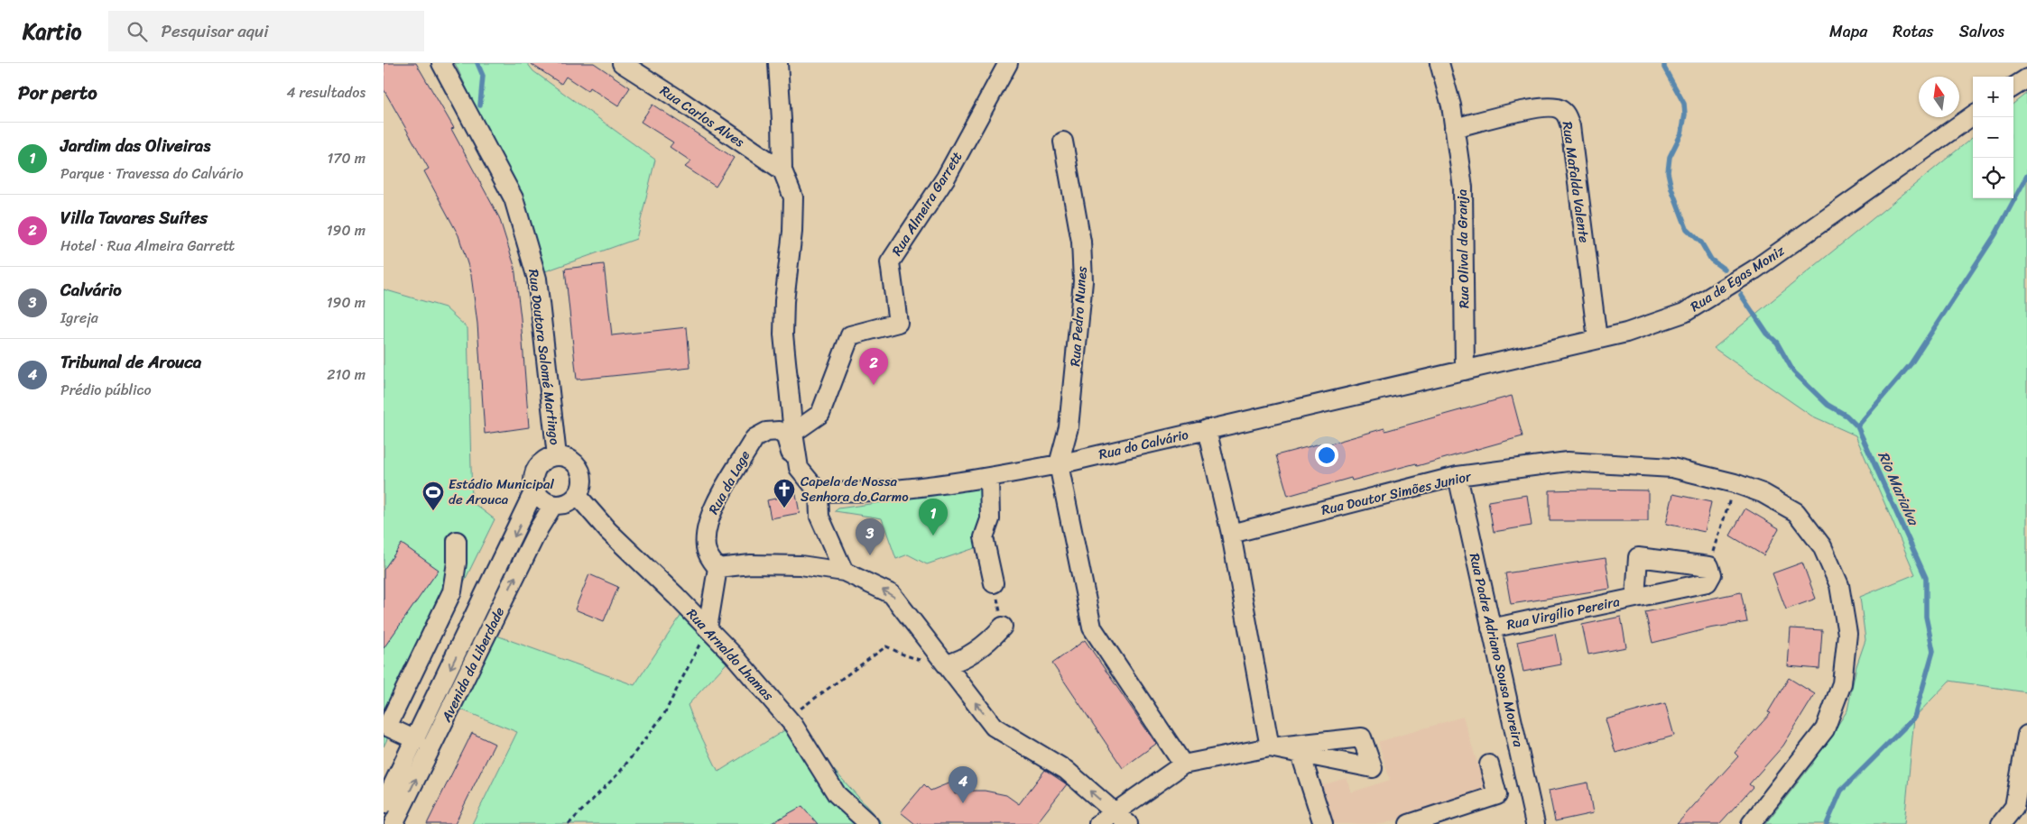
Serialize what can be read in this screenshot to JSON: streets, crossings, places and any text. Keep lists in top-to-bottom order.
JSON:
{
  "streets": {
    "street": [
      "Rua Carlos Alves",
      "Rua Mafalda Valente",
      "Rua Almeira Garrett",
      "Rua Olival da Granja",
      "Rua de Egas Moniz",
      "Rua Pedro Nunes",
      "Rua Doutora Salomé Martingo",
      "Rua do Calvário",
      "Rua da Lage",
      "Rua Doutor Simões Junior",
      "Rua Virgílio Pereira",
      "Rua Padre Adriano Sousa Moreira",
      "Rua Arnaldo Lhamas",
      "Avenida da Liberdade"
    ]
  },
  "crossings": [
    ["Rua Mafalda Valente", "Rua Olival da Granja"],
    ["Rua Mafalda Valente", "Rua de Egas Moniz"],
    ["Rua Olival da Granja", "Rua de Egas Moniz"],
    ["Rua Olival da Granja", "Rua do Calvário"],
    ["Rua de Egas Moniz", "Rua do Calvário"],
    ["Rua Pedro Nunes", "Rua do Calvário"],
    ["Rua Doutora Salomé Martingo", "Rua Arnaldo Lhamas"],
    ["Rua Doutora Salomé Martingo", "Avenida da Liberdade"],
    ["Rua Doutor Simões Junior", "Rua Padre Adriano Sousa Moreira"],
    ["Rua Virgílio Pereira", "Rua Padre Adriano Sousa Moreira"],
    ["Rua Arnaldo Lhamas", "Avenida da Liberdade"]
  ],
  "water": ["Rio Marialva"],
  "places": {
    "church": ["Capela de Nossa Senhora do Carmo"],
    "sports": ["Estádio Municipal de Arouca"]
  },
  "north": "top",
  "page": {
    "header": "Kartio",
    "search": "Pesquisar aqui",
    "nav": ["Mapa", "Rotas", "Salvos"],
    "heading": ["Por perto", "4 resultados"],
    "map_buttons": ["+", "−"],
    "list": [
      {
        "mark": "1",
        "name": "Jardim das Oliveiras",
        "note": "Parque · Travessa do Calvário",
        "value": "170 m"
      },
      {
        "mark": "2",
        "name": "Villa Tavares Suítes",
        "note": "Hotel · Rua Almeira Garrett",
        "value": "190 m"
      },
      {
        "mark": "3",
        "name": "Calvário",
        "note": "Igreja",
        "value": "190 m"
      },
      {
        "mark": "4",
        "name": "Tribunal de Arouca",
        "note": "Prédio público",
        "value": "210 m"
      }
    ],
    "pins": [
      "2",
      "1",
      "3",
      "4"
    ]
  }
}
